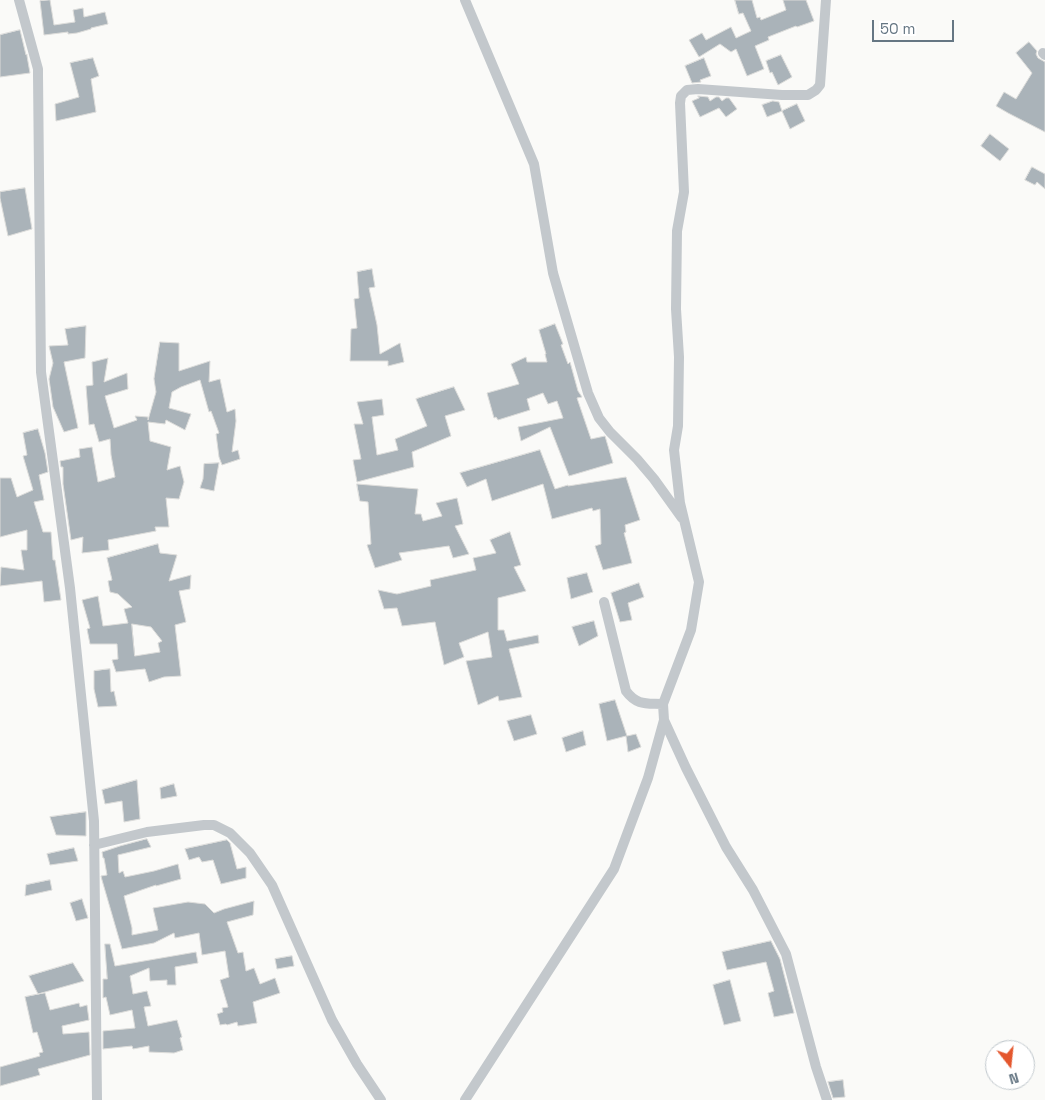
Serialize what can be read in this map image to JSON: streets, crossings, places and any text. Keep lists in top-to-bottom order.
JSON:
{
  "scale_bar": "50 m",
  "north": "bottom"
}
